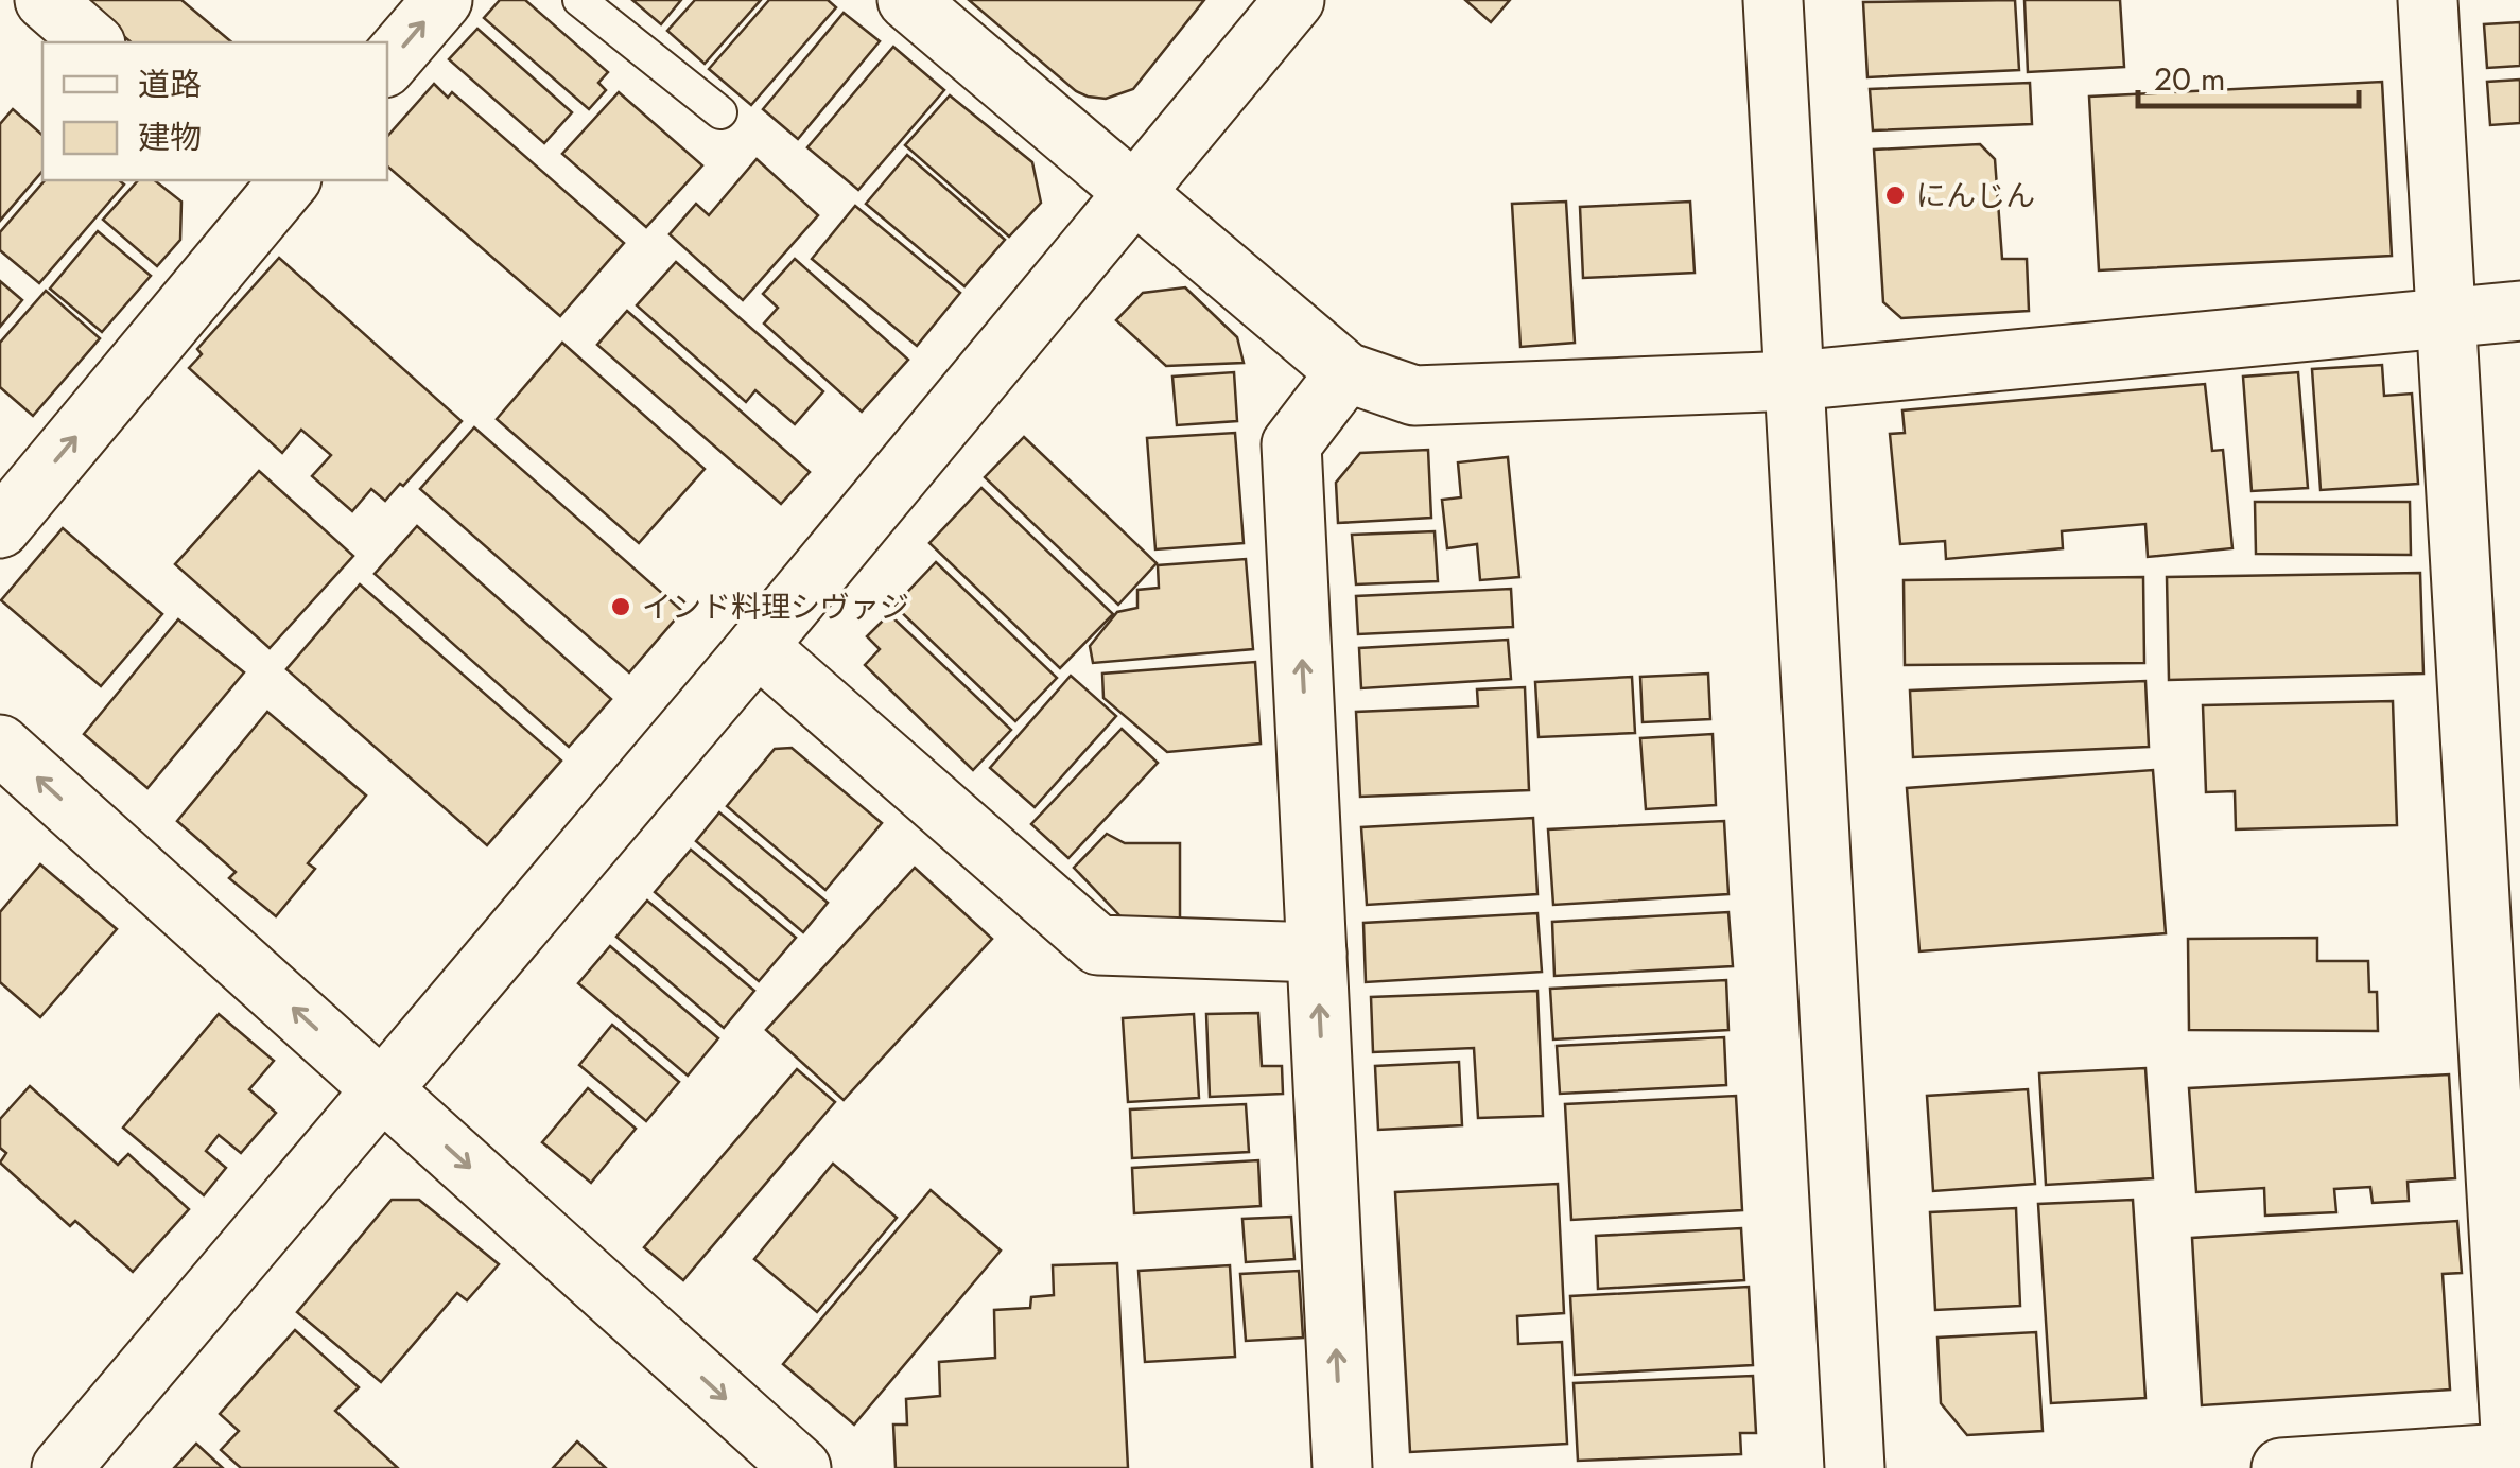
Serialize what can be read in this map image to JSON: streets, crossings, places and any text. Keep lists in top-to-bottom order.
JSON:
{
  "places": ["にんじん", "インド料理シヴァジ"],
  "legend": ["道路", "建物"],
  "scale_bar": "20 m"
}
